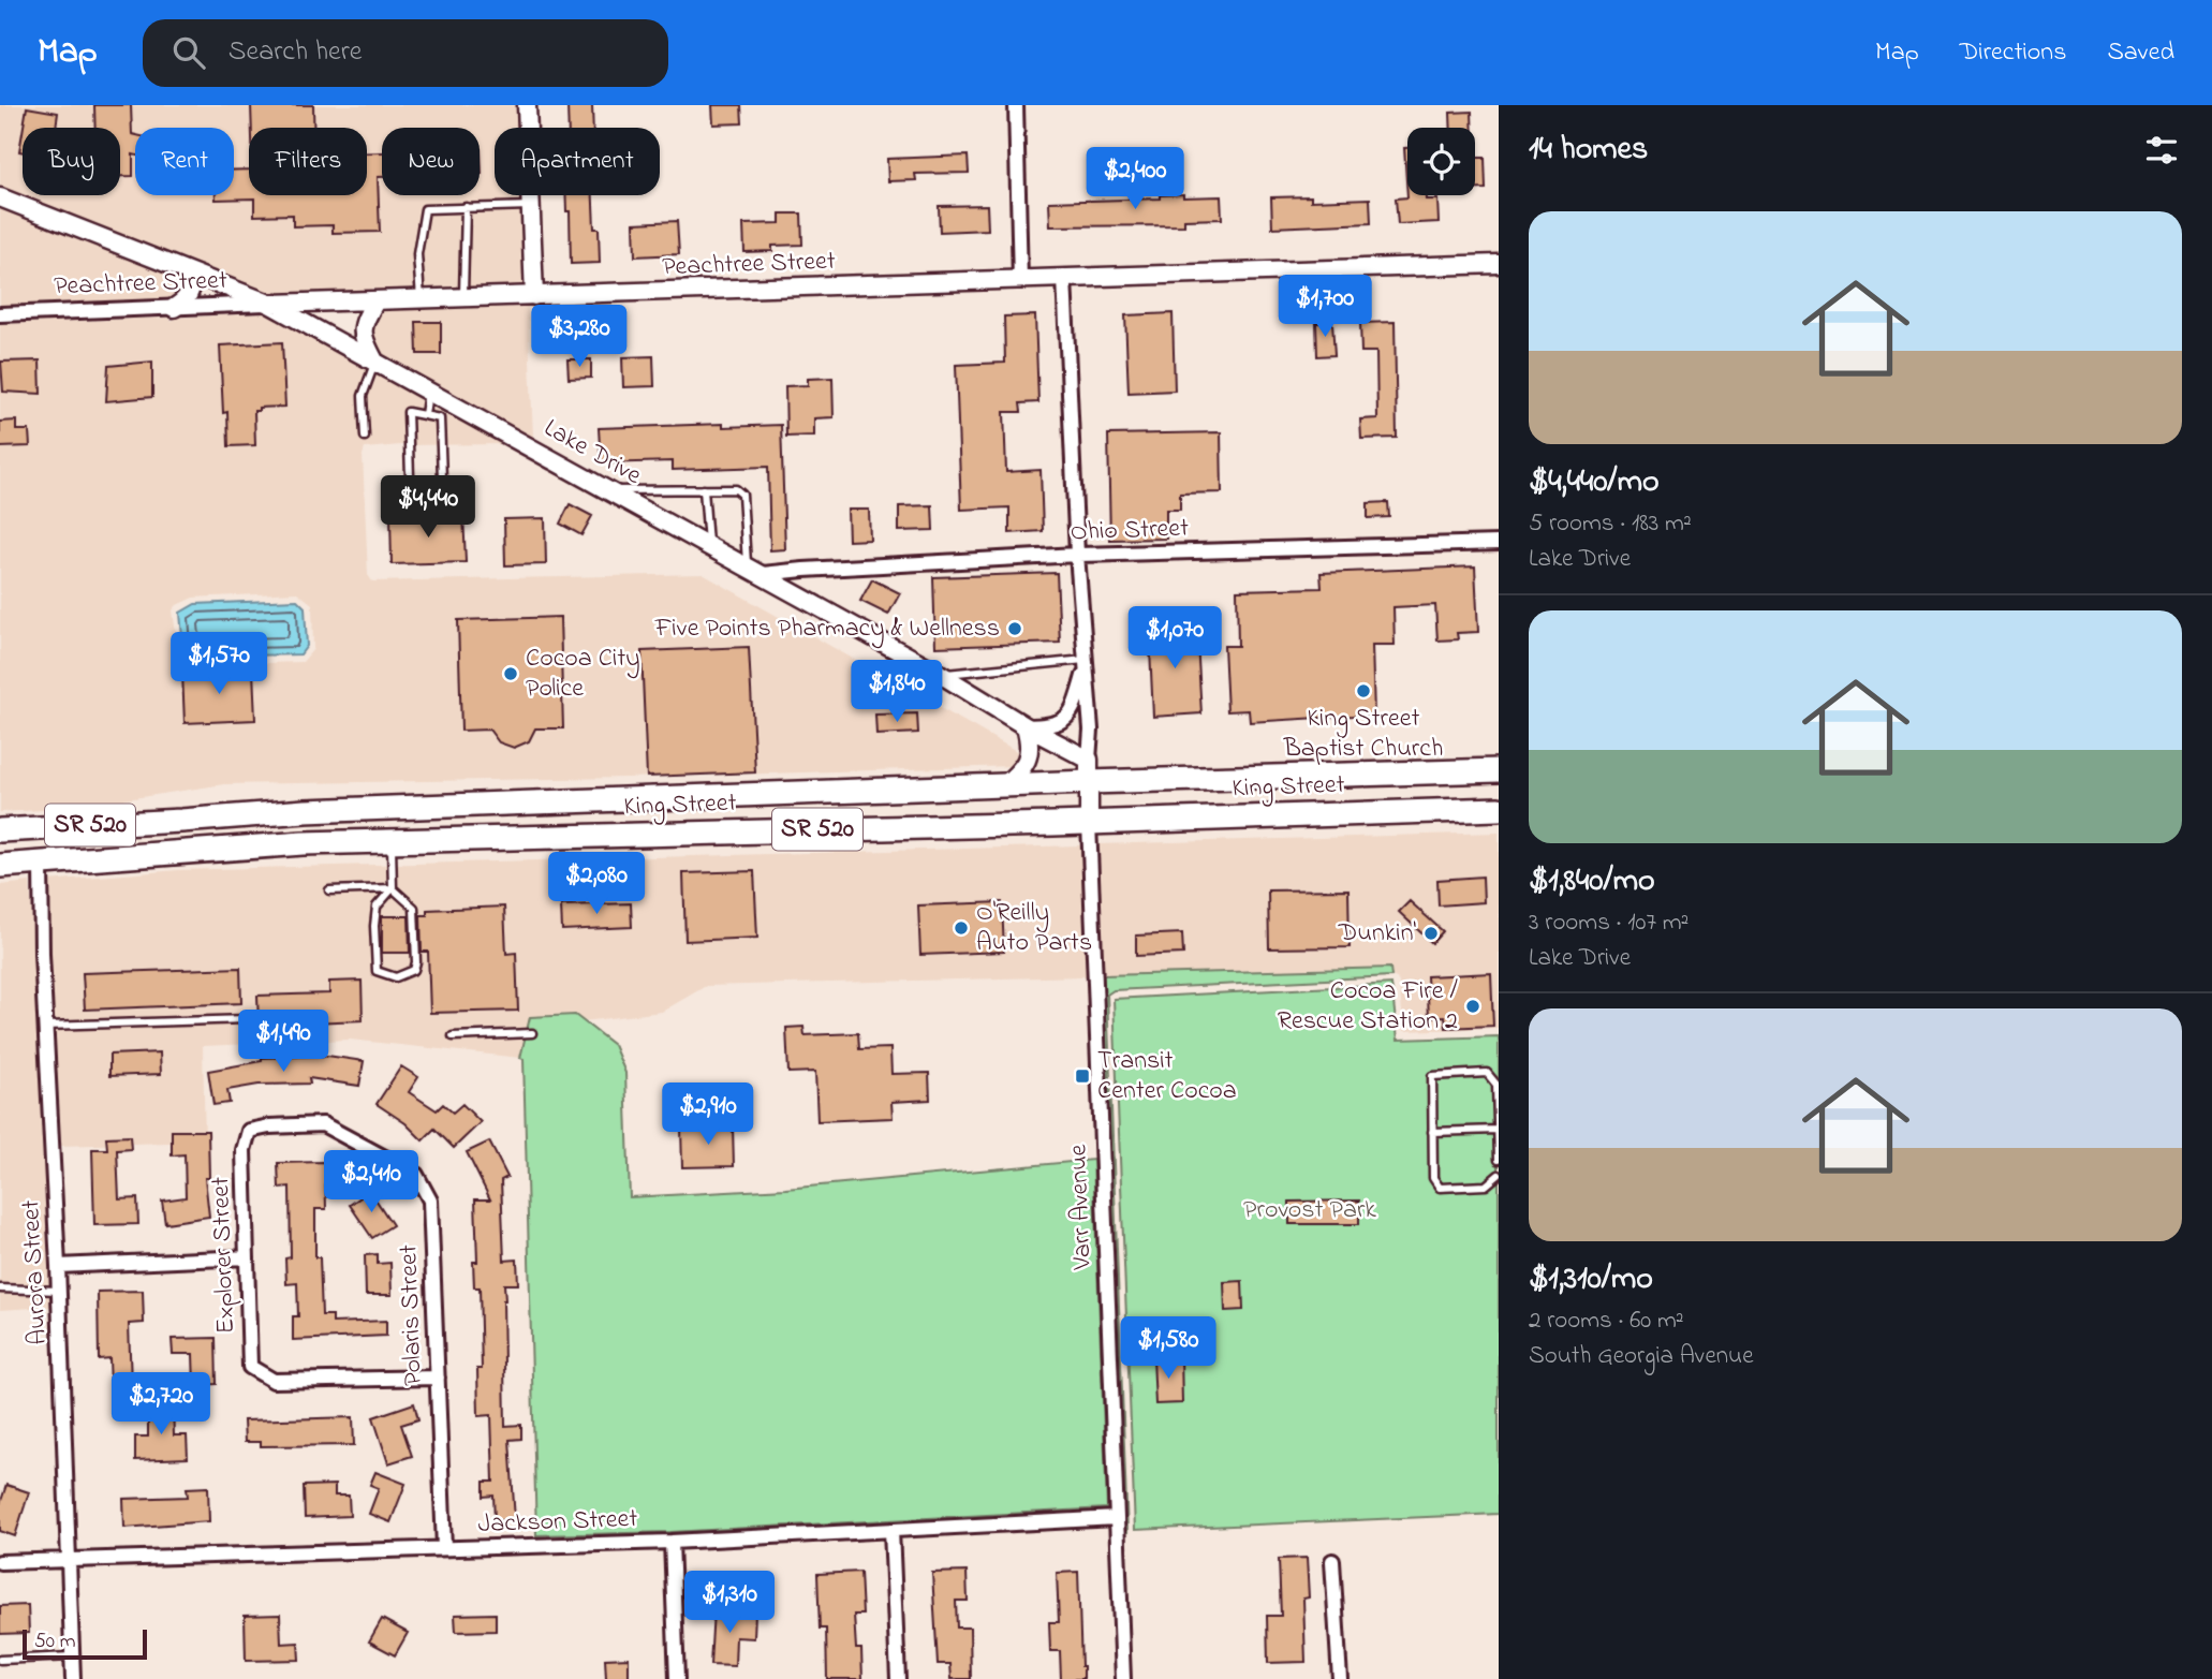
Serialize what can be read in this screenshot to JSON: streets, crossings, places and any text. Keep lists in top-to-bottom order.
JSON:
{
  "streets": {
    "main road": ["King Street", "SR 520"],
    "street": [
      "Peachtree Street",
      "Lake Drive",
      "Ohio Street",
      "Varr Avenue",
      "Explorer Street",
      "Aurora Street",
      "Polaris Street",
      "Jackson Street"
    ]
  },
  "crossings": [
    ["Peachtree Street", "Lake Drive"],
    ["Lake Drive", "Ohio Street"],
    ["Lake Drive", "King Street"],
    ["King Street", "Varr Avenue"],
    ["King Street", "Aurora Street"],
    ["Varr Avenue", "Jackson Street"],
    ["Explorer Street", "Polaris Street"],
    ["Aurora Street", "Jackson Street"],
    ["Polaris Street", "Jackson Street"]
  ],
  "parks": ["Provost Park"],
  "places": {
    "other": [
      "Five Points Pharmacy & Wellness",
      "Cocoa City Police",
      "King Street Baptist Church",
      "O'Reilly Auto Parts",
      "Dunkin'",
      "Cocoa Fire / Rescue Station 2"
    ],
    "transit": ["Transit Center Cocoa"]
  },
  "scale_bar": "50 m",
  "page": {
    "header": "Map",
    "search": "Search here",
    "nav": ["Map", "Directions", "Saved"],
    "heading": "14 homes",
    "chip": [
      "Buy",
      "Rent",
      "Filters",
      "New",
      "Apartment"
    ],
    "price": [
      "$2,400",
      "$1,700",
      "$3,280",
      "$4,440",
      "$1,070",
      "$1,570",
      "$1,840",
      "$2,080",
      "$1,490",
      "$2,910",
      "$2,410",
      "$1,580",
      "$2,720",
      "$1,310"
    ],
    "list": [
      {
        "name": "$4,440/mo",
        "note": "5 rooms · 183 m² · Lake Drive"
      },
      {
        "name": "$1,840/mo",
        "note": "3 rooms · 107 m² · Lake Drive"
      },
      {
        "name": "$1,310/mo",
        "note": "2 rooms · 60 m² · South Georgia Avenue"
      }
    ],
    "scale": "50 m"
  }
}
